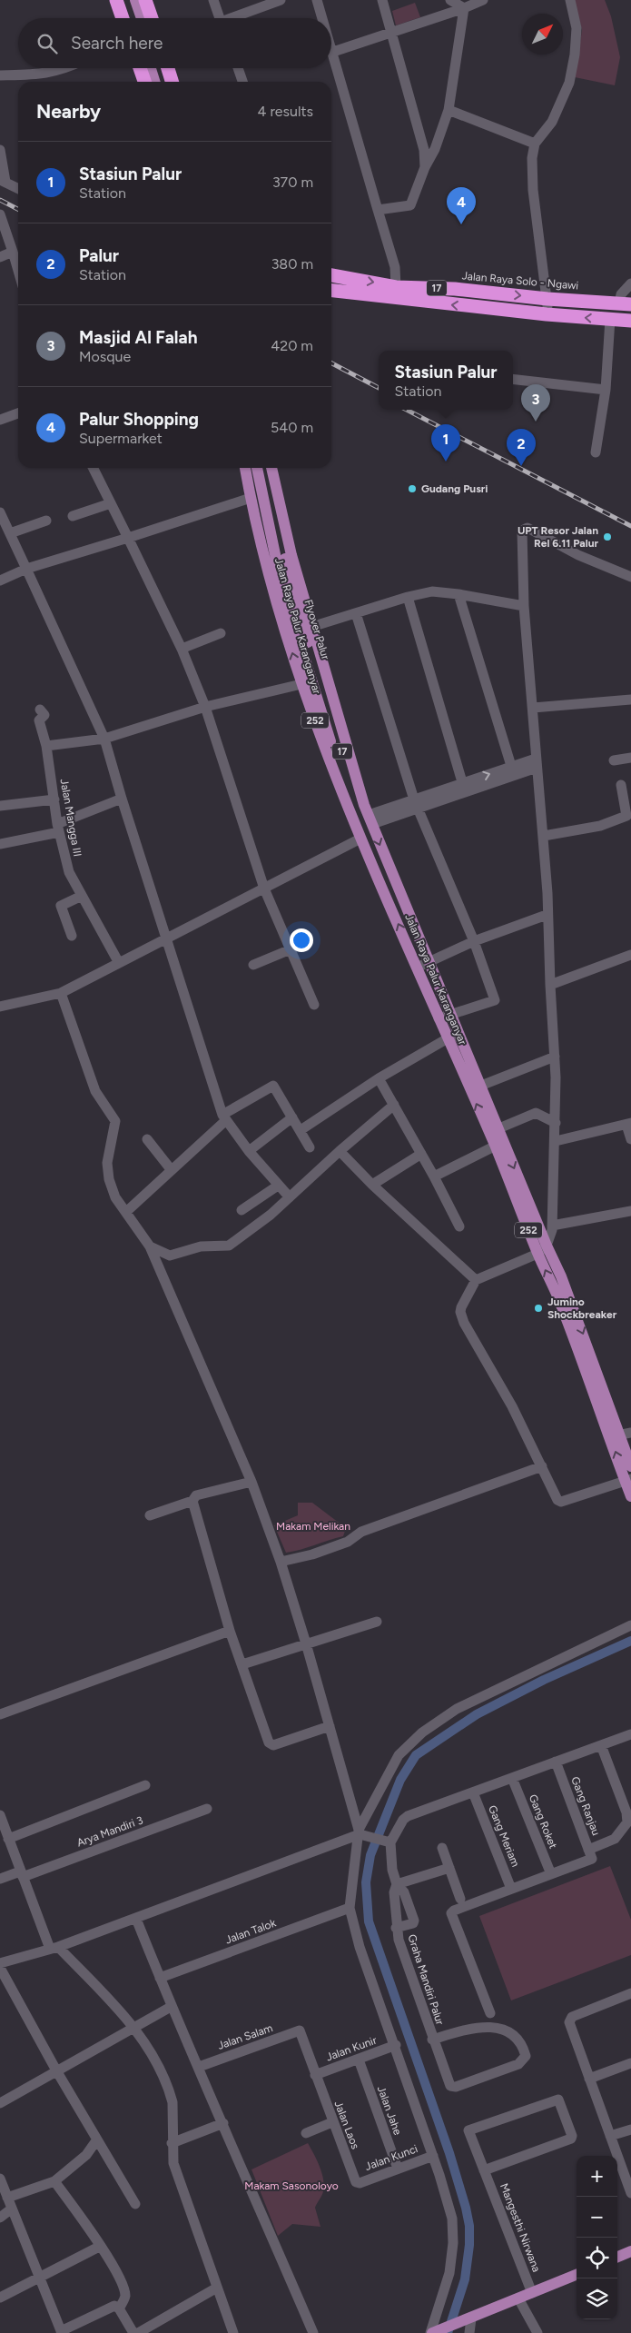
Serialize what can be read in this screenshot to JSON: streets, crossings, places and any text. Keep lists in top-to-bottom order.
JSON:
{
  "streets": {
    "highway": ["Jalan Raya Solo - Ngawi", "17"],
    "main road": ["Jalan Raya Palur Karanganyar", "Flyover Palur", "252"],
    "street": [
      "Jalan Mangga III",
      "Gang Ranjau",
      "Gang Roket",
      "Arya Mandiri 3",
      "Gang Meriam",
      "Jalan Talok",
      "Graha Mandiri Palur",
      "Jalan Salam",
      "Jalan Kunir",
      "Jalan Jahe",
      "Jalan Laos",
      "Jalan Kunci",
      "Mangesthi Nirwana"
    ]
  },
  "crossings": [
    ["Jalan Raya Palur Karanganyar", "Flyover Palur"],
    ["Jalan Salam", "Jalan Laos"],
    ["Jalan Kunir", "Jalan Jahe"],
    ["Jalan Kunir", "Jalan Laos"],
    ["Jalan Jahe", "Jalan Kunci"],
    ["Jalan Laos", "Jalan Kunci"]
  ],
  "parks": ["Makam Melikan", "Makam Sasonoloyo"],
  "places": ["Gudang Pusri", "UPT Resor Jalan Rel 6.11 Palur", "Jumino Shockbreaker"],
  "north": "top right",
  "page": {
    "search": "Search here",
    "heading": ["Nearby", "4 results"],
    "list": [
      {
        "mark": "1",
        "name": "Stasiun Palur",
        "note": "Station",
        "value": "370 m"
      },
      {
        "mark": "2",
        "name": "Palur",
        "note": "Station",
        "value": "380 m"
      },
      {
        "mark": "3",
        "name": "Masjid Al Falah",
        "note": "Mosque",
        "value": "420 m"
      },
      {
        "mark": "4",
        "name": "Palur Shopping",
        "note": "Supermarket",
        "value": "540 m"
      }
    ],
    "pins": [
      "4",
      "3",
      "1",
      "2"
    ],
    "popup": ["Stasiun Palur", "Station"],
    "map_buttons": ["+", "−"]
  }
}
